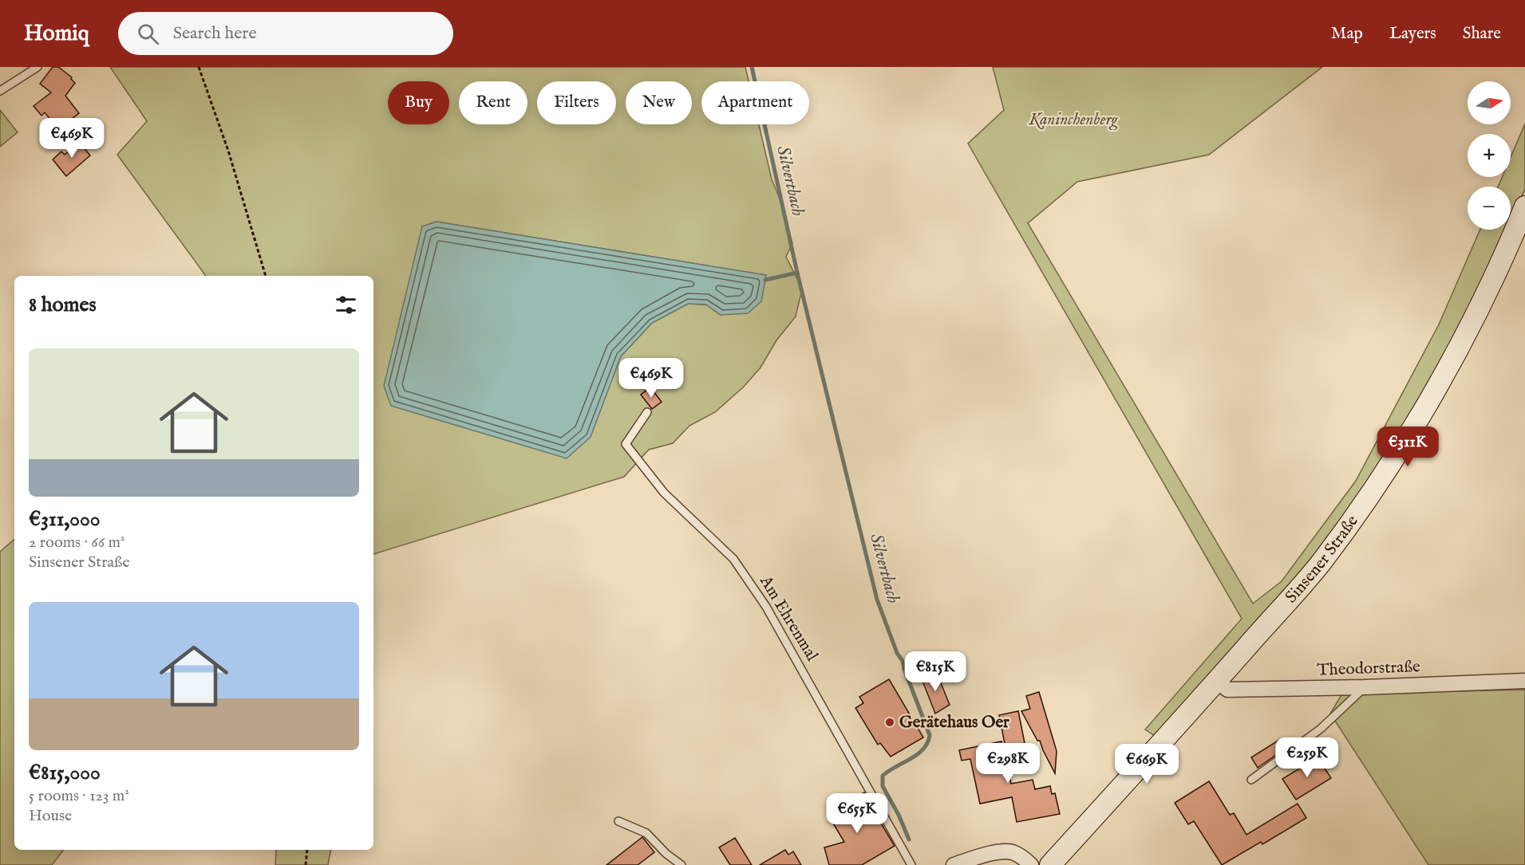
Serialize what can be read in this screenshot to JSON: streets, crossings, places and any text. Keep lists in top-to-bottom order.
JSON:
{
  "streets": {
    "main road": ["Sinsener Straße"],
    "street": ["Theodorstraße"],
    "lane": ["Am Ehrenmal"]
  },
  "crossings": [
    ["Sinsener Straße", "Theodorstraße"]
  ],
  "water": ["Silvertbach"],
  "parks": ["Kaninchenberg"],
  "places": ["Gerätehaus Oer"],
  "north": "right",
  "page": {
    "header": "Homiq",
    "search": "Search here",
    "nav": ["Map", "Layers", "Share"],
    "map_buttons": ["+", "−"],
    "chip": [
      "Buy",
      "Rent",
      "Filters",
      "New",
      "Apartment"
    ],
    "price": [
      "€469K",
      "€469K",
      "€311K",
      "€815K",
      "€259K",
      "€298K",
      "€669K",
      "€655K"
    ],
    "heading": "8 homes",
    "list": [
      {
        "name": "€311,000",
        "note": "2 rooms · 66 m² · Sinsener Straße"
      },
      {
        "name": "€815,000",
        "note": "5 rooms · 123 m² · House"
      }
    ]
  }
}
